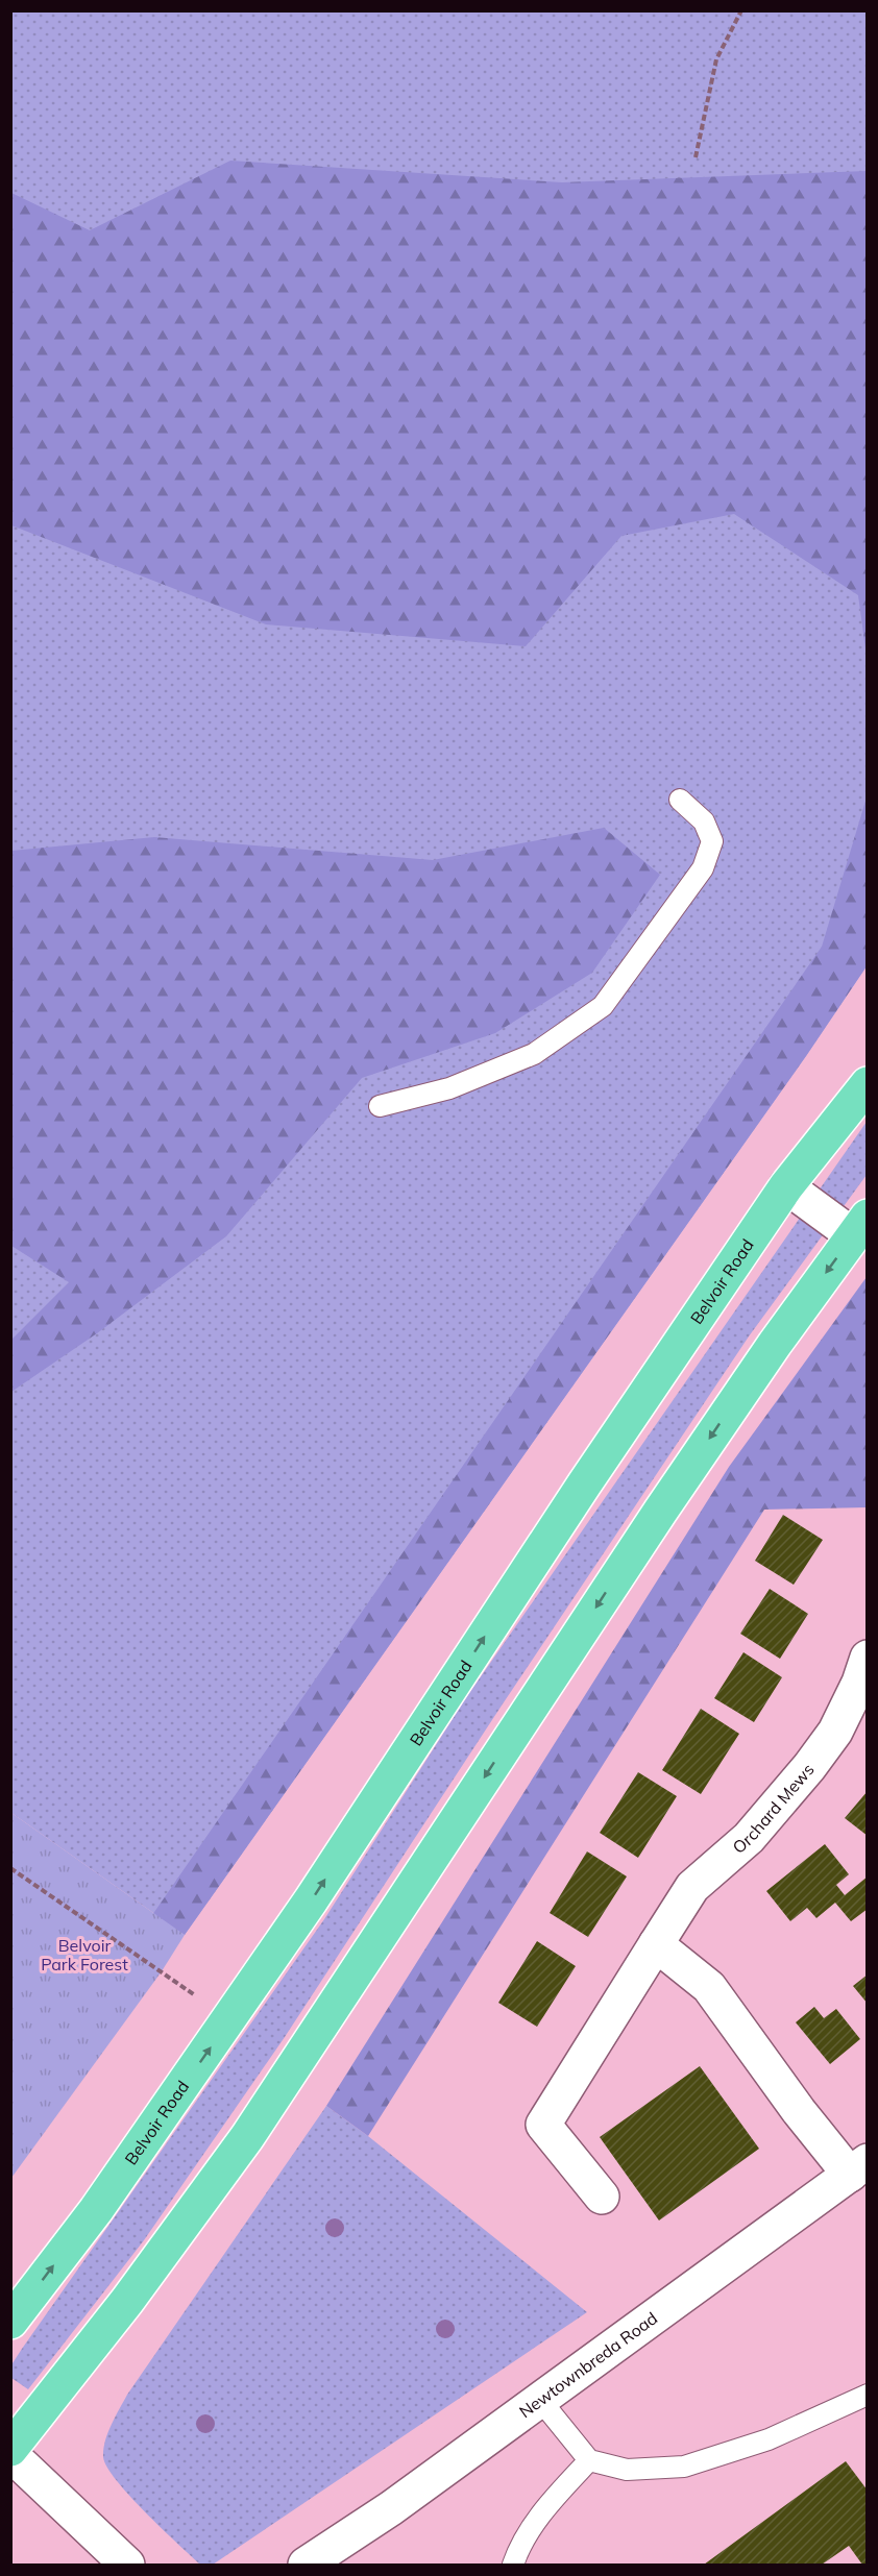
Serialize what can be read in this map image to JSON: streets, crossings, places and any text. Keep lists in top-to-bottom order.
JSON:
{
  "streets": {
    "highway": ["Belvoir Road"],
    "street": ["Orchard Mews", "Newtownbreda Road"]
  },
  "parks": ["Belvoir Park Forest"]
}
